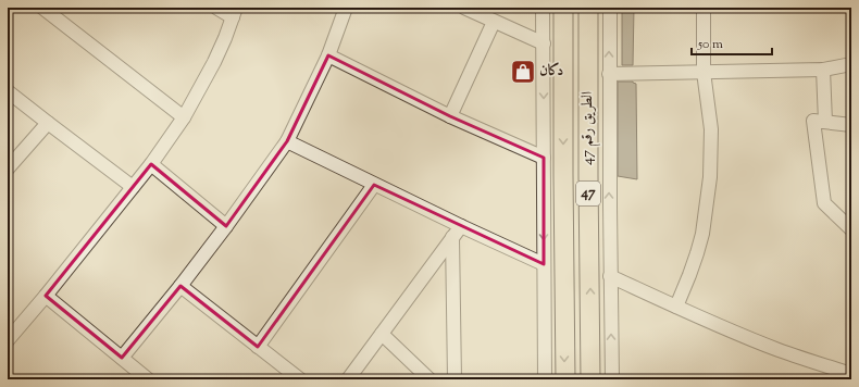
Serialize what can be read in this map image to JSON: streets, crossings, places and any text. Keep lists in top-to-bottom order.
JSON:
{
  "streets": {
    "highway": ["الطريق رقم 47", "47"]
  },
  "places": {
    "shop": ["دكان"]
  },
  "scale_bar": "50 m"
}
